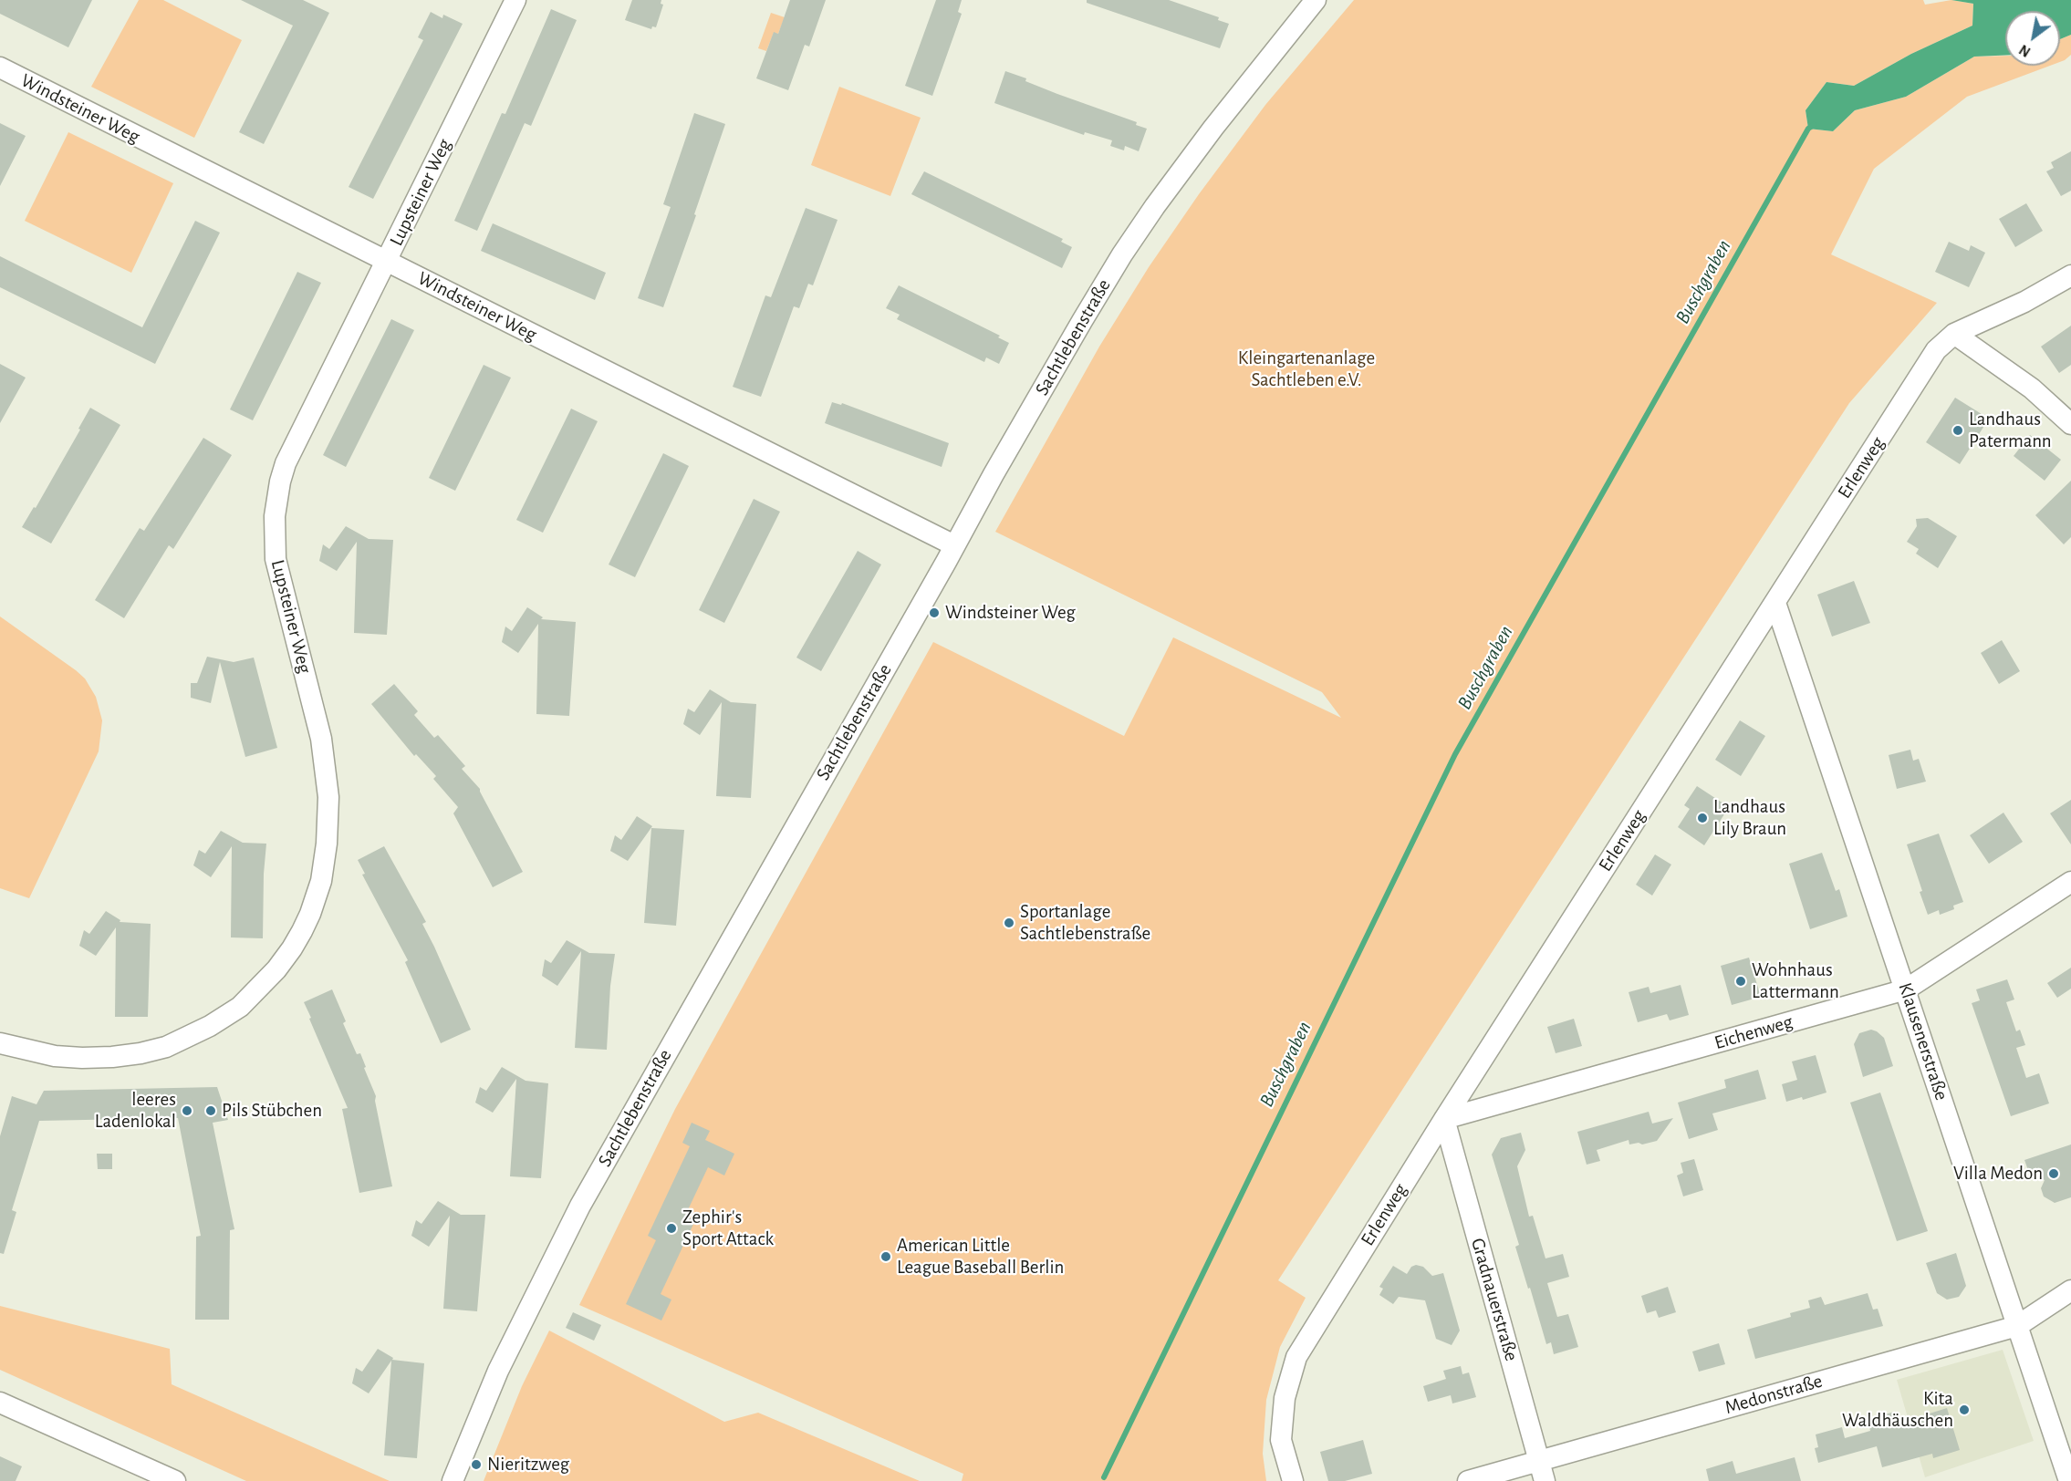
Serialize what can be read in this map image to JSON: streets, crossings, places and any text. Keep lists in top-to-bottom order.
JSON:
{
  "streets": {
    "street": [
      "Windsteiner Weg",
      "Lupsteiner Weg",
      "Sachtlebenstraße",
      "Erlenweg",
      "Eichenweg",
      "Klausenerstraße",
      "Gradnauerstraße",
      "Medonstraße"
    ]
  },
  "crossings": [
    ["Windsteiner Weg", "Lupsteiner Weg"],
    ["Windsteiner Weg", "Sachtlebenstraße"],
    ["Erlenweg", "Eichenweg"],
    ["Erlenweg", "Klausenerstraße"],
    ["Erlenweg", "Gradnauerstraße"],
    ["Eichenweg", "Klausenerstraße"],
    ["Eichenweg", "Gradnauerstraße"],
    ["Klausenerstraße", "Medonstraße"],
    ["Gradnauerstraße", "Medonstraße"]
  ],
  "water": ["Buschgraben"],
  "parks": ["Kleingartenanlage Sachtleben e.V."],
  "places": [
    "Landhaus Patermann",
    "Windsteiner Weg",
    "Landhaus Lily Braun",
    "Sportanlage Sachtlebenstraße",
    "Wohnhaus Lattermann",
    "leeres Ladenlokal",
    "Pils Stübchen",
    "Villa Medon",
    "Zephir's Sport Attack",
    "American Little League Baseball Berlin",
    "Kita Waldhäuschen",
    "Nieritzweg"
  ],
  "north": "bottom left"
}
